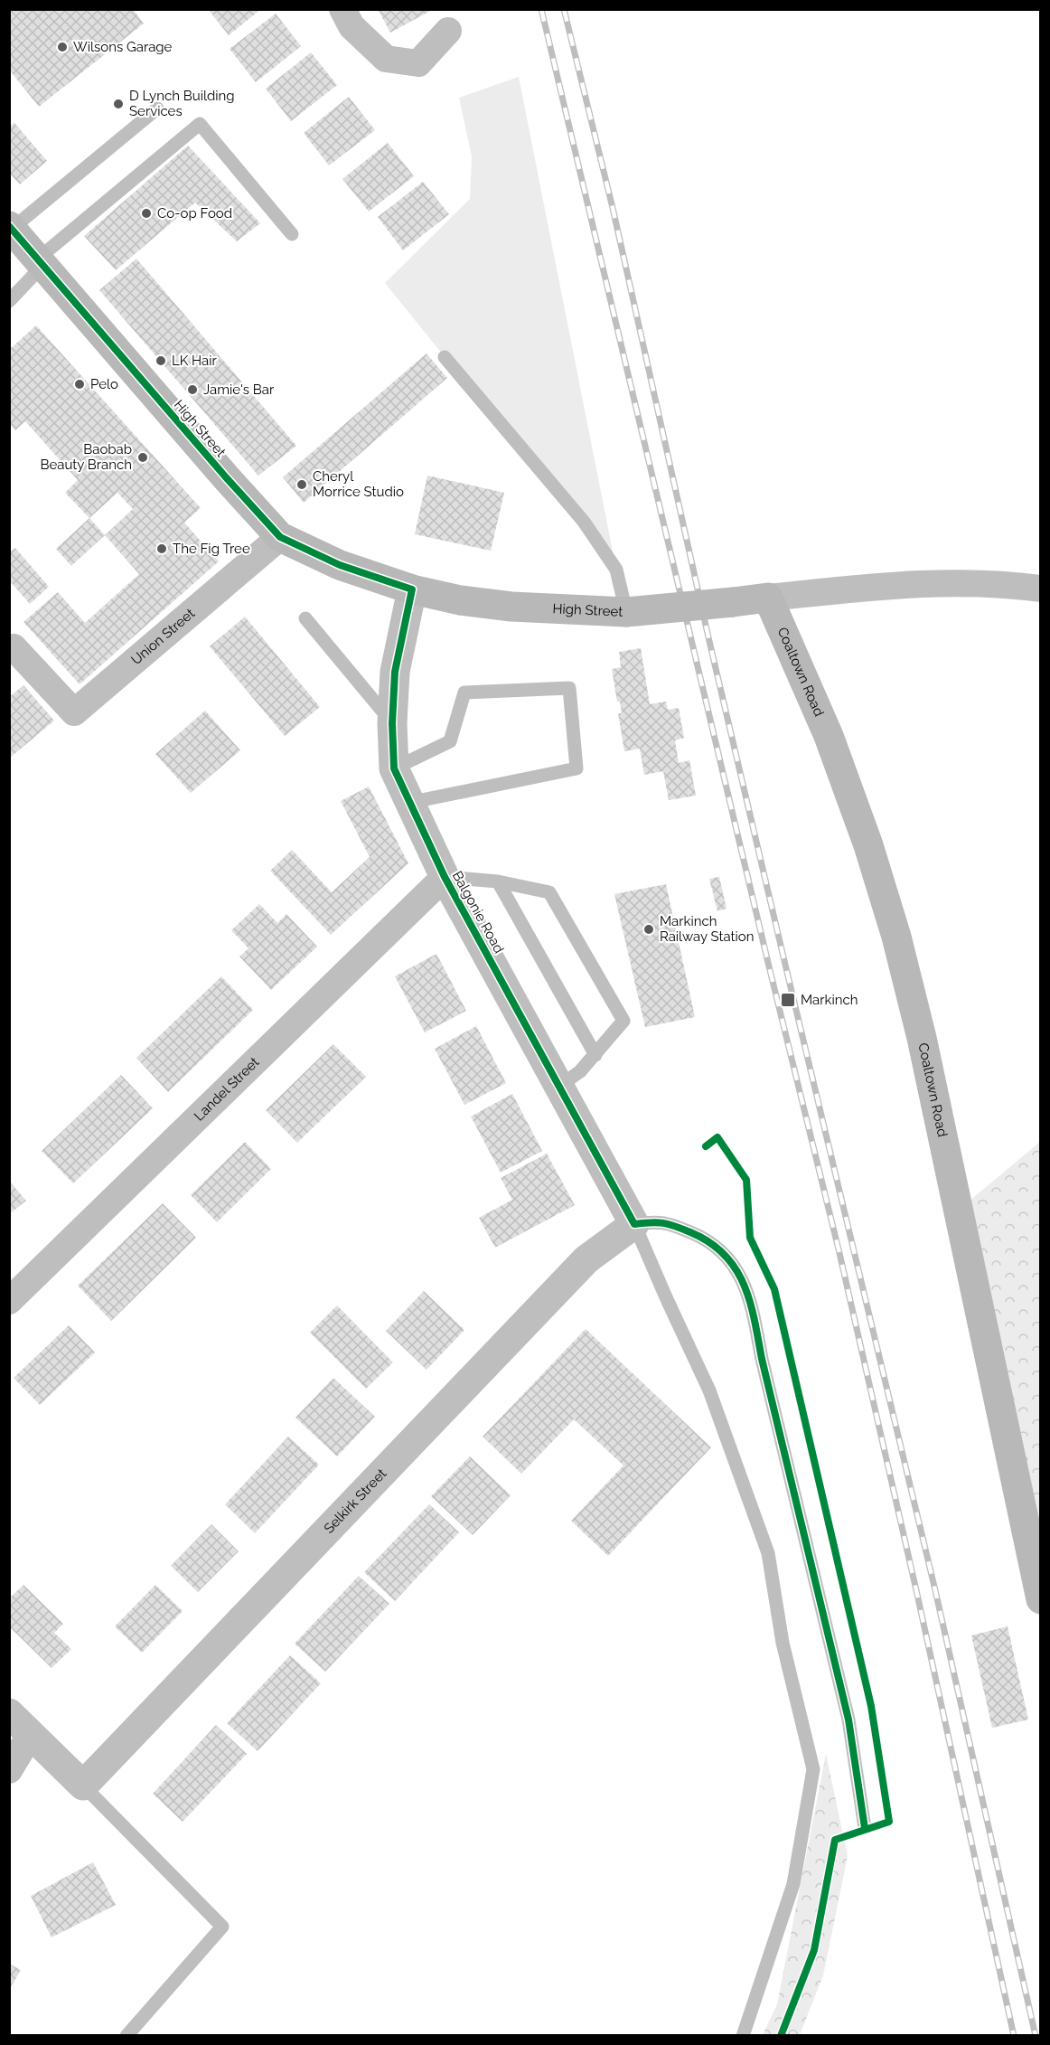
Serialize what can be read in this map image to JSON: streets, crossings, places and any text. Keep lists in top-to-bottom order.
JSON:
{
  "streets": {
    "main road": ["High Street", "Coaltown Road"],
    "street": [
      "Union Street",
      "Balgonie Road",
      "Landel Street",
      "Selkirk Street"
    ]
  },
  "crossings": [
    ["High Street", "Union Street"],
    ["High Street", "Coaltown Road"],
    ["High Street", "Balgonie Road"],
    ["Balgonie Road", "Landel Street"],
    ["Balgonie Road", "Selkirk Street"]
  ],
  "places": {
    "other": [
      "Wilsons Garage",
      "D Lynch Building Services",
      "Co-op Food",
      "LK Hair",
      "Pelo",
      "Jamie's Bar",
      "Baobab Beauty Branch",
      "Cheryl Morrice Studio",
      "The Fig Tree",
      "Markinch Railway Station"
    ],
    "transit": ["Markinch"]
  }
}
